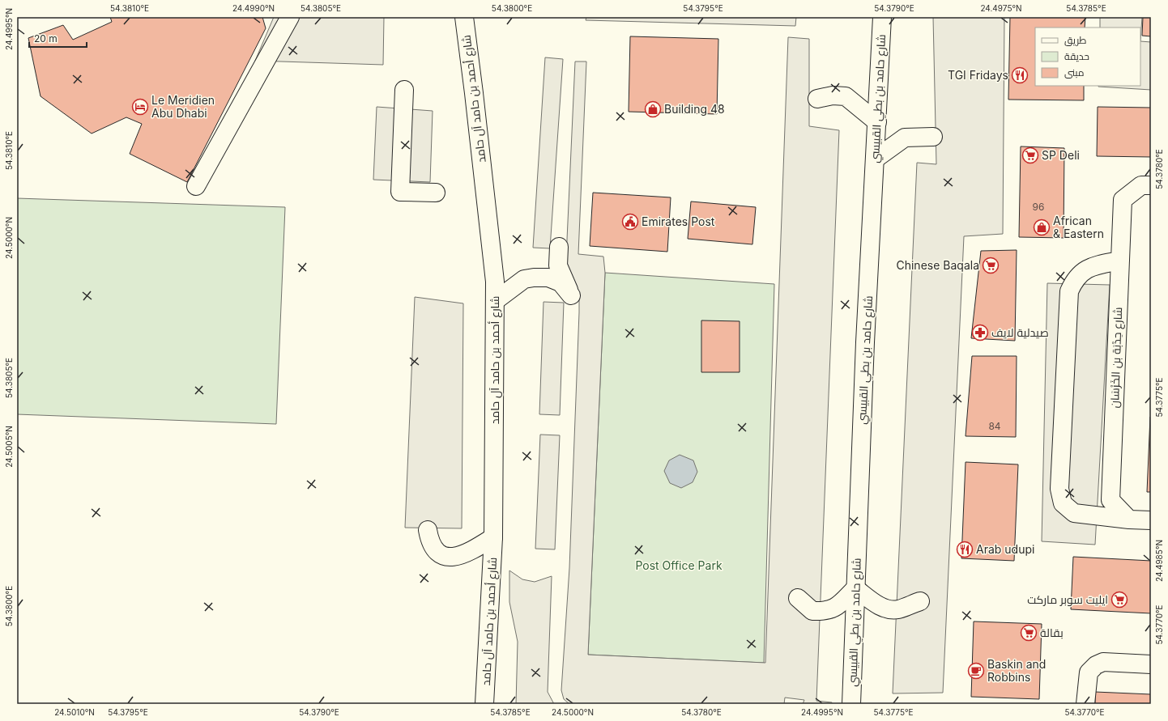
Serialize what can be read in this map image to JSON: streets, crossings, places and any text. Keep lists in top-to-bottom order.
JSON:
{
  "streets": {
    "main road": ["شارع أحمد بن حامد آل حامد", "شارع حامد بن بطي القبيسي", "شارع حِدْبَة بن الخَرْسَان"]
  },
  "parks": ["Post Office Park"],
  "places": {
    "restaurant": ["TGI Fridays", "Arab udupi"],
    "hotel": ["Le Meridien Abu Dhabi"],
    "shop": ["Building 48", "African & Eastern"],
    "supermarket": [
      "SP Deli",
      "Chinese Baqala",
      "ايليت سوبر ماركت",
      "بقالة"
    ],
    "public building": ["Emirates Post"],
    "pharmacy": ["صيدلية لايف"],
    "cafe": ["Baskin and Robbins"]
  },
  "house_numbers": ["96", "84"],
  "legend": ["طريق", "حديقة", "مبنى"],
  "scale_bar": "20 m",
  "coordinates": [
    "54.3810°E",
    "24.4990°N",
    "54.3805°E",
    "54.3800°E",
    "54.3795°E",
    "54.3790°E",
    "24.4975°N",
    "54.3785°E",
    "24.4995°N",
    "54.3780°E",
    "24.5000°N",
    "54.3775°E",
    "24.5005°N",
    "24.4985°N",
    "54.3770°E",
    "24.5010°N"
  ]
}
